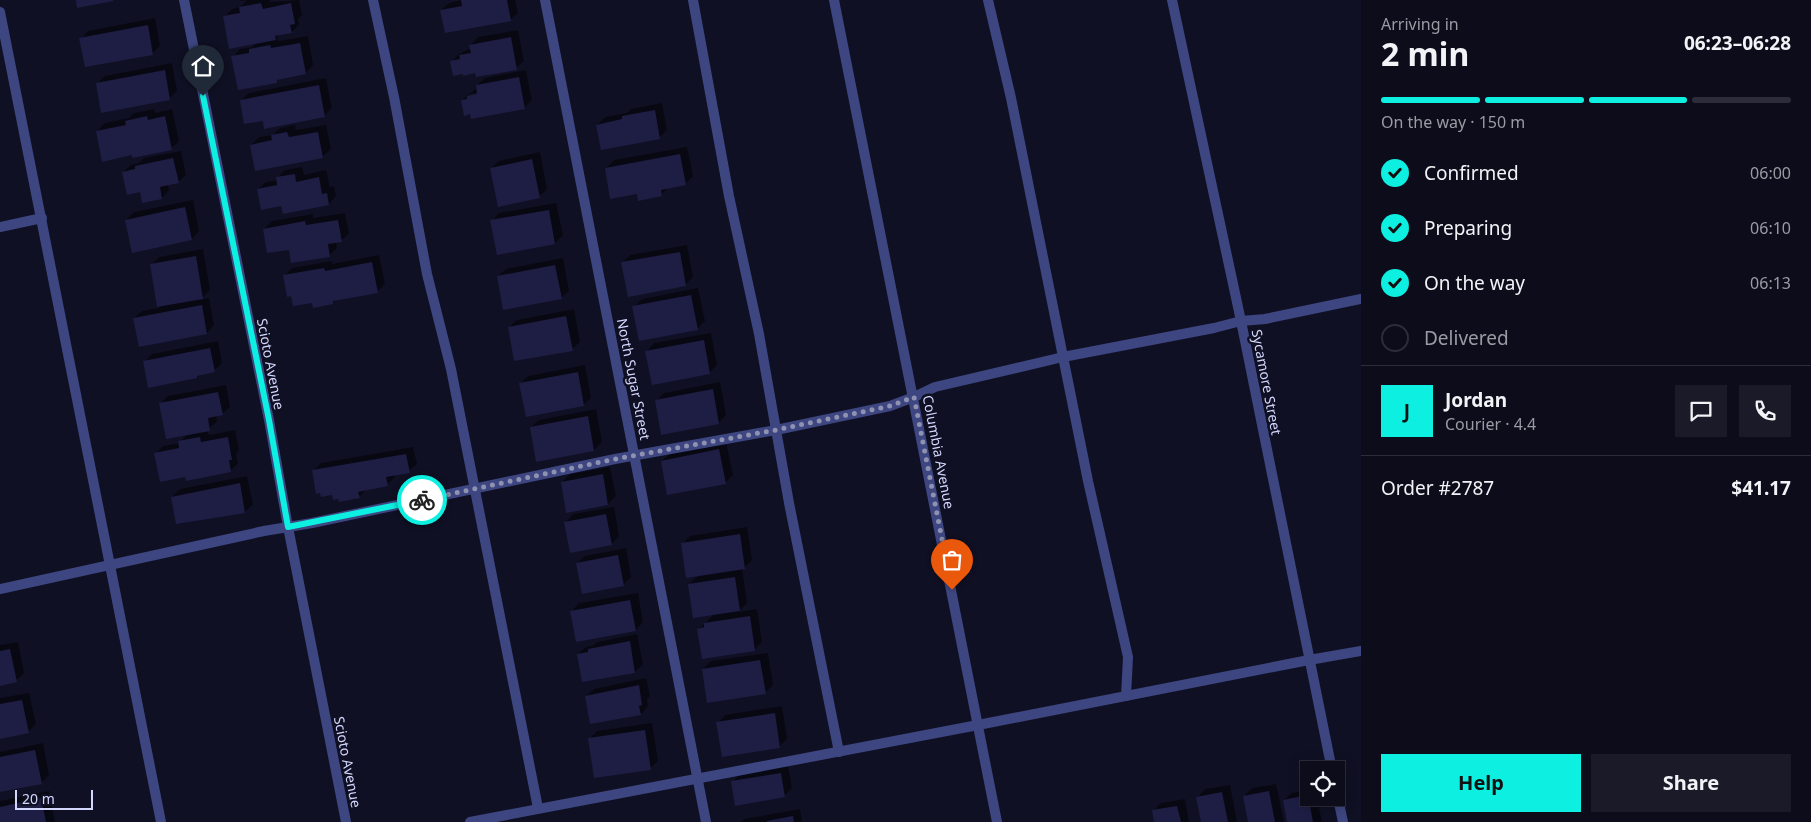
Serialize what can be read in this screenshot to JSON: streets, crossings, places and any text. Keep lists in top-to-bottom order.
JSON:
{
  "streets": {
    "street": [
      "Scioto Avenue",
      "North Sugar Street",
      "Sycamore Street",
      "Columbia Avenue"
    ]
  },
  "scale_bar": "20 m",
  "page": {
    "heading": ["2 min", "Arriving in", "06:23–06:28"],
    "panel": [
      "Jordan",
      "Courier · 4.4",
      "Order #2787",
      "$41.17"
    ],
    "bar": "On the way · 150 m",
    "list": [
      ["Confirmed", "06:00"],
      ["Preparing", "06:10"],
      ["On the way", "06:13"],
      "Delivered"
    ],
    "round": "J",
    "buttons": ["Help", "Share"],
    "scale": "20 m"
  }
}
